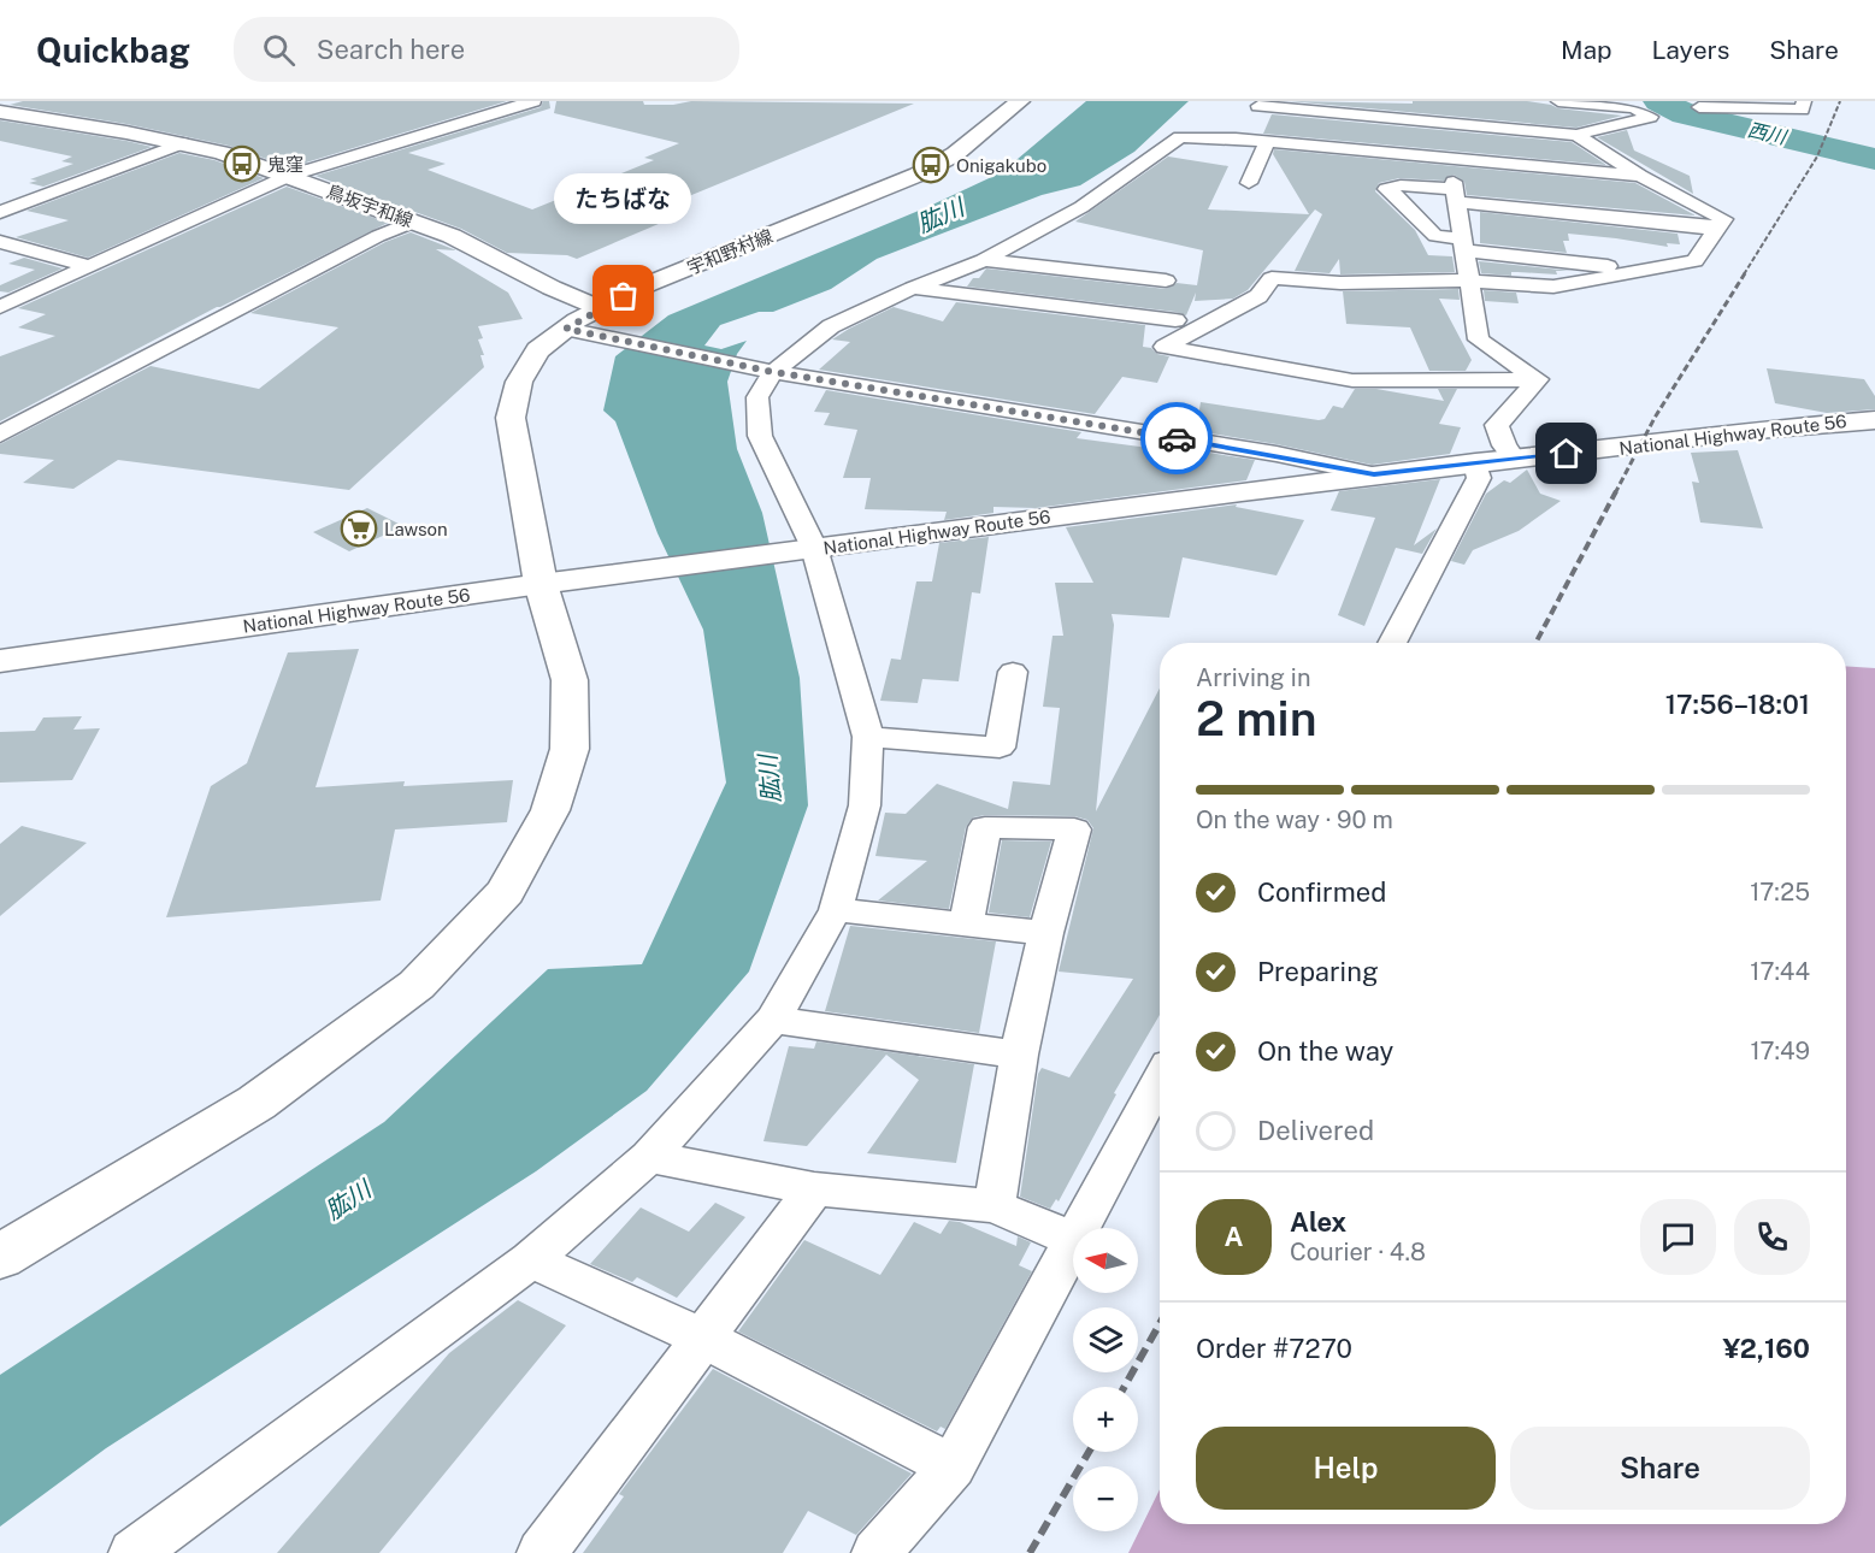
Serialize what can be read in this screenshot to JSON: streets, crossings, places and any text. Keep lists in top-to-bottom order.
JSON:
{
  "streets": {
    "main road": ["鳥坂宇和線", "宇和野村線", "National Highway Route 56"]
  },
  "crossings": [
    ["鳥坂宇和線", "宇和野村線"],
    ["宇和野村線", "National Highway Route 56"]
  ],
  "water": ["西川", "肱川"],
  "places": {
    "bus stop": ["鬼窪", "Onigakubo"],
    "other": ["たちばな"],
    "supermarket": ["Lawson"]
  },
  "north": "left",
  "page": {
    "header": "Quickbag",
    "search": "Search here",
    "nav": ["Map", "Layers", "Share"],
    "bubble": "たちばな",
    "heading": ["2 min", "Arriving in", "17:56–18:01"],
    "panel": [
      "Alex",
      "Courier · 4.8",
      "Order #7270",
      "¥2,160"
    ],
    "bar": "On the way · 90 m",
    "list": [
      ["Confirmed", "17:25"],
      ["Preparing", "17:44"],
      ["On the way", "17:49"],
      "Delivered"
    ],
    "round": "A",
    "map_buttons": ["+", "−"],
    "buttons": ["Help", "Share"]
  }
}
